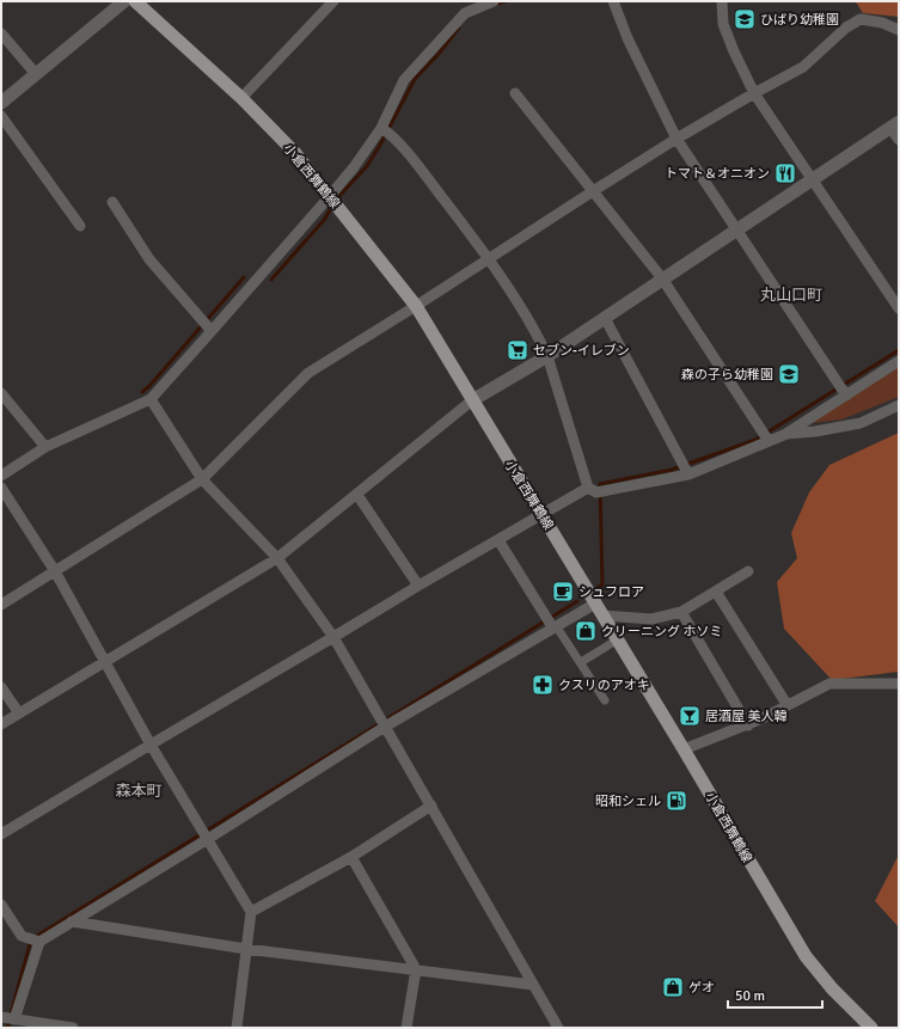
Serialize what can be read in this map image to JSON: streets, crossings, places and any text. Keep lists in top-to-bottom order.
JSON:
{
  "streets": {
    "main road": ["小倉西舞鶴線"]
  },
  "districts": ["丸山口町", "森本町"],
  "places": {
    "school or university": ["ひばり幼稚園", "森の子ら幼稚園"],
    "restaurant": ["トマト＆オニオン"],
    "supermarket": ["セブン-イレブン"],
    "cafe": ["シュフロア"],
    "shop": ["クリーニング ホソミ", "ゲオ"],
    "pharmacy": ["クスリのアオキ"],
    "bar": ["居酒屋 美人韓"],
    "fuel station": ["昭和シェル"]
  },
  "scale_bar": "50 m"
}
